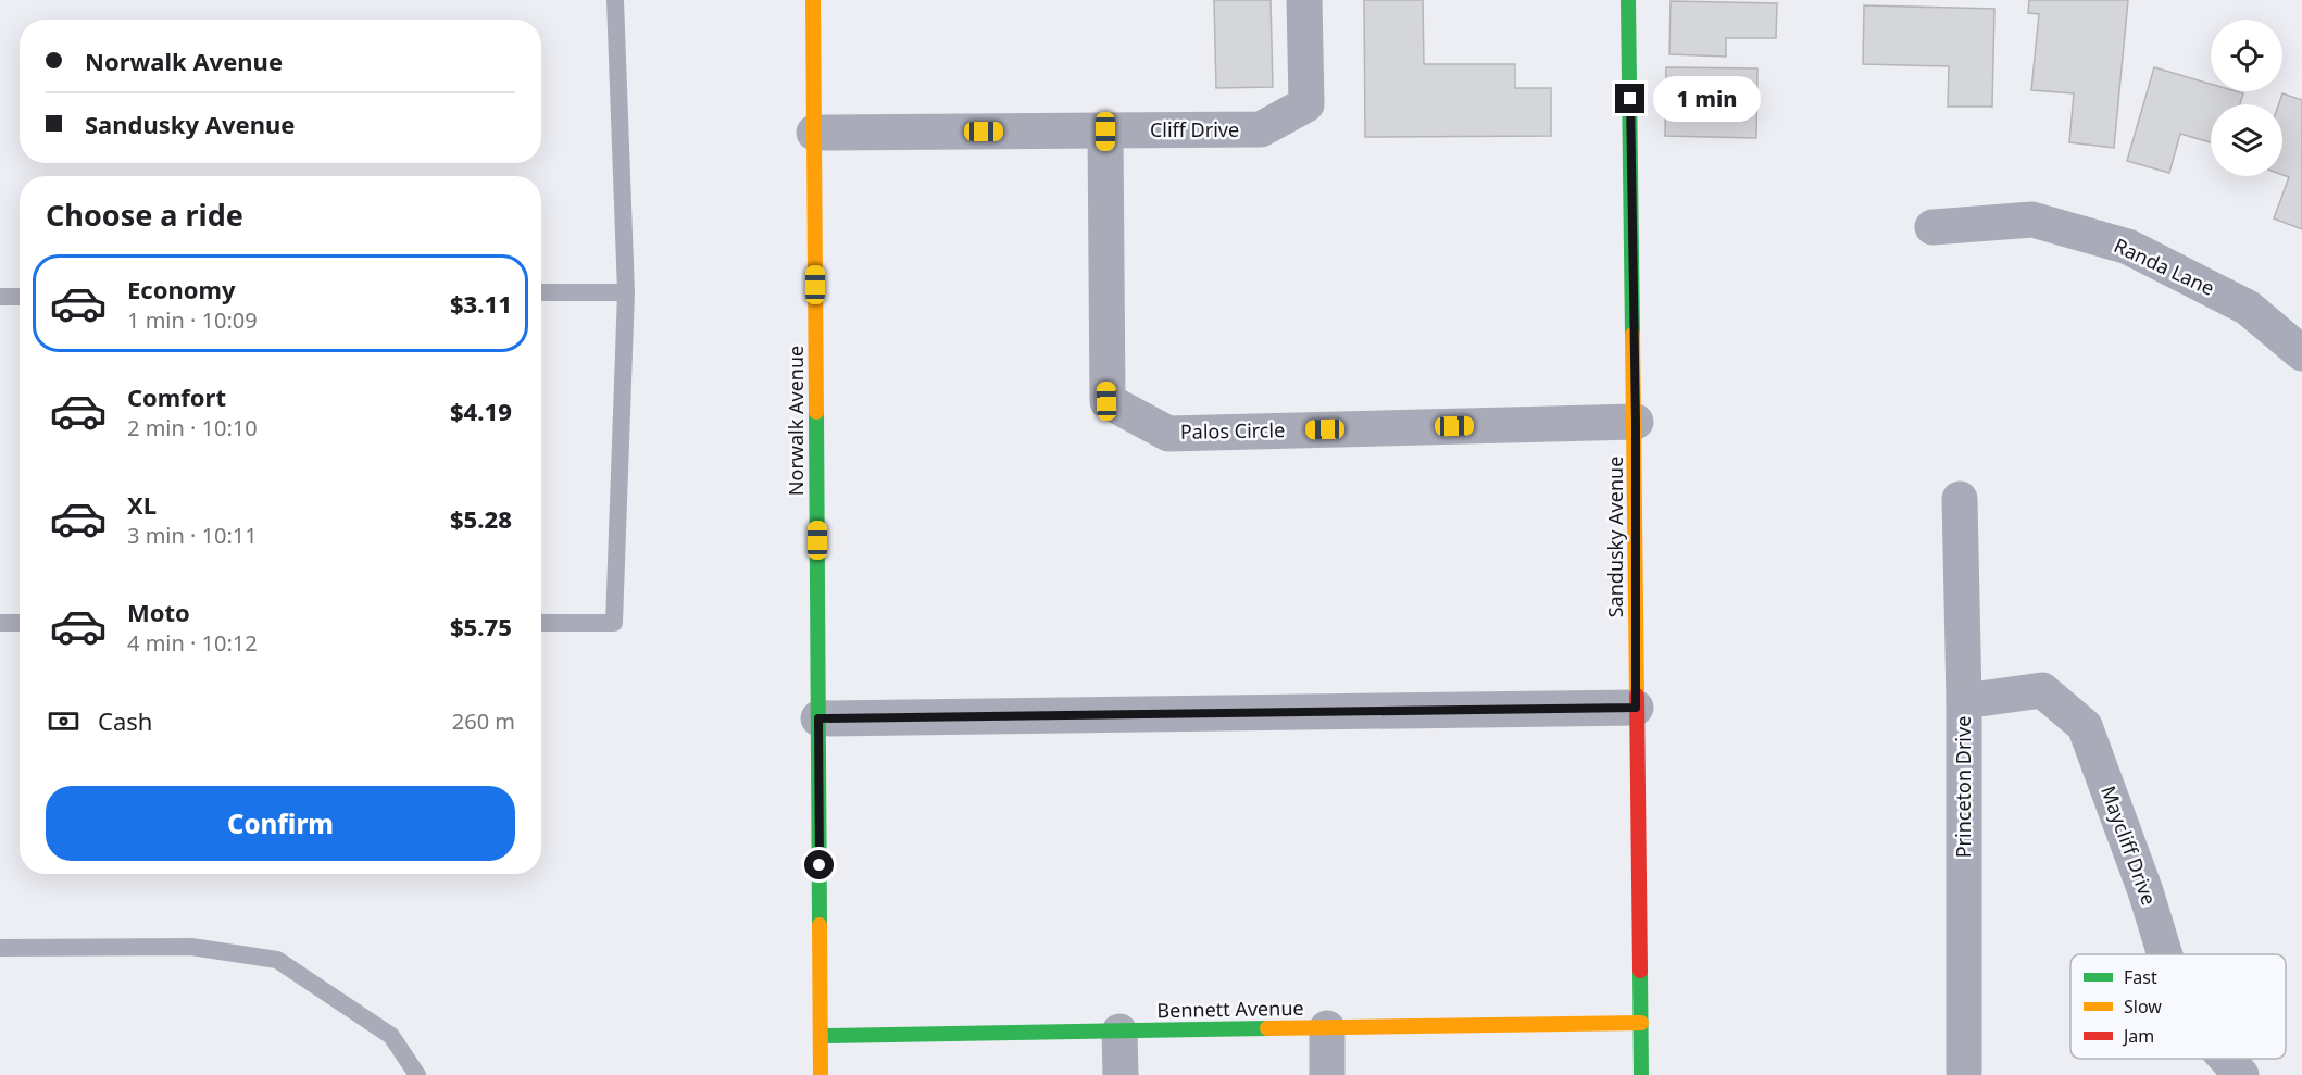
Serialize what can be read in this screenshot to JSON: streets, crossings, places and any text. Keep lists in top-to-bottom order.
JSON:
{
  "streets": {
    "street": [
      "Cliff Drive",
      "Randa Lane",
      "Norwalk Avenue",
      "Palos Circle",
      "Sandusky Avenue",
      "Princeton Drive",
      "Maycliff Drive",
      "Bennett Avenue"
    ]
  },
  "crossings": [
    ["Cliff Drive", "Norwalk Avenue"],
    ["Cliff Drive", "Palos Circle"],
    ["Norwalk Avenue", "Bennett Avenue"],
    ["Palos Circle", "Sandusky Avenue"],
    ["Sandusky Avenue", "Bennett Avenue"],
    ["Princeton Drive", "Maycliff Drive"]
  ],
  "legend": ["Fast", "Slow", "Jam"],
  "page": {
    "banner": ["Norwalk Avenue", "Sandusky Avenue"],
    "bubble": "1 min",
    "heading": "Choose a ride",
    "list": [
      {
        "name": "Economy",
        "note": "1 min · 10:09",
        "value": "$3.11"
      },
      {
        "name": "Comfort",
        "note": "2 min · 10:10",
        "value": "$4.19"
      },
      {
        "name": "XL",
        "note": "3 min · 10:11",
        "value": "$5.28"
      },
      {
        "name": "Moto",
        "note": "4 min · 10:12",
        "value": "$5.75"
      }
    ],
    "pay": ["Cash", "260 m"],
    "buttons": "Confirm"
  }
}
